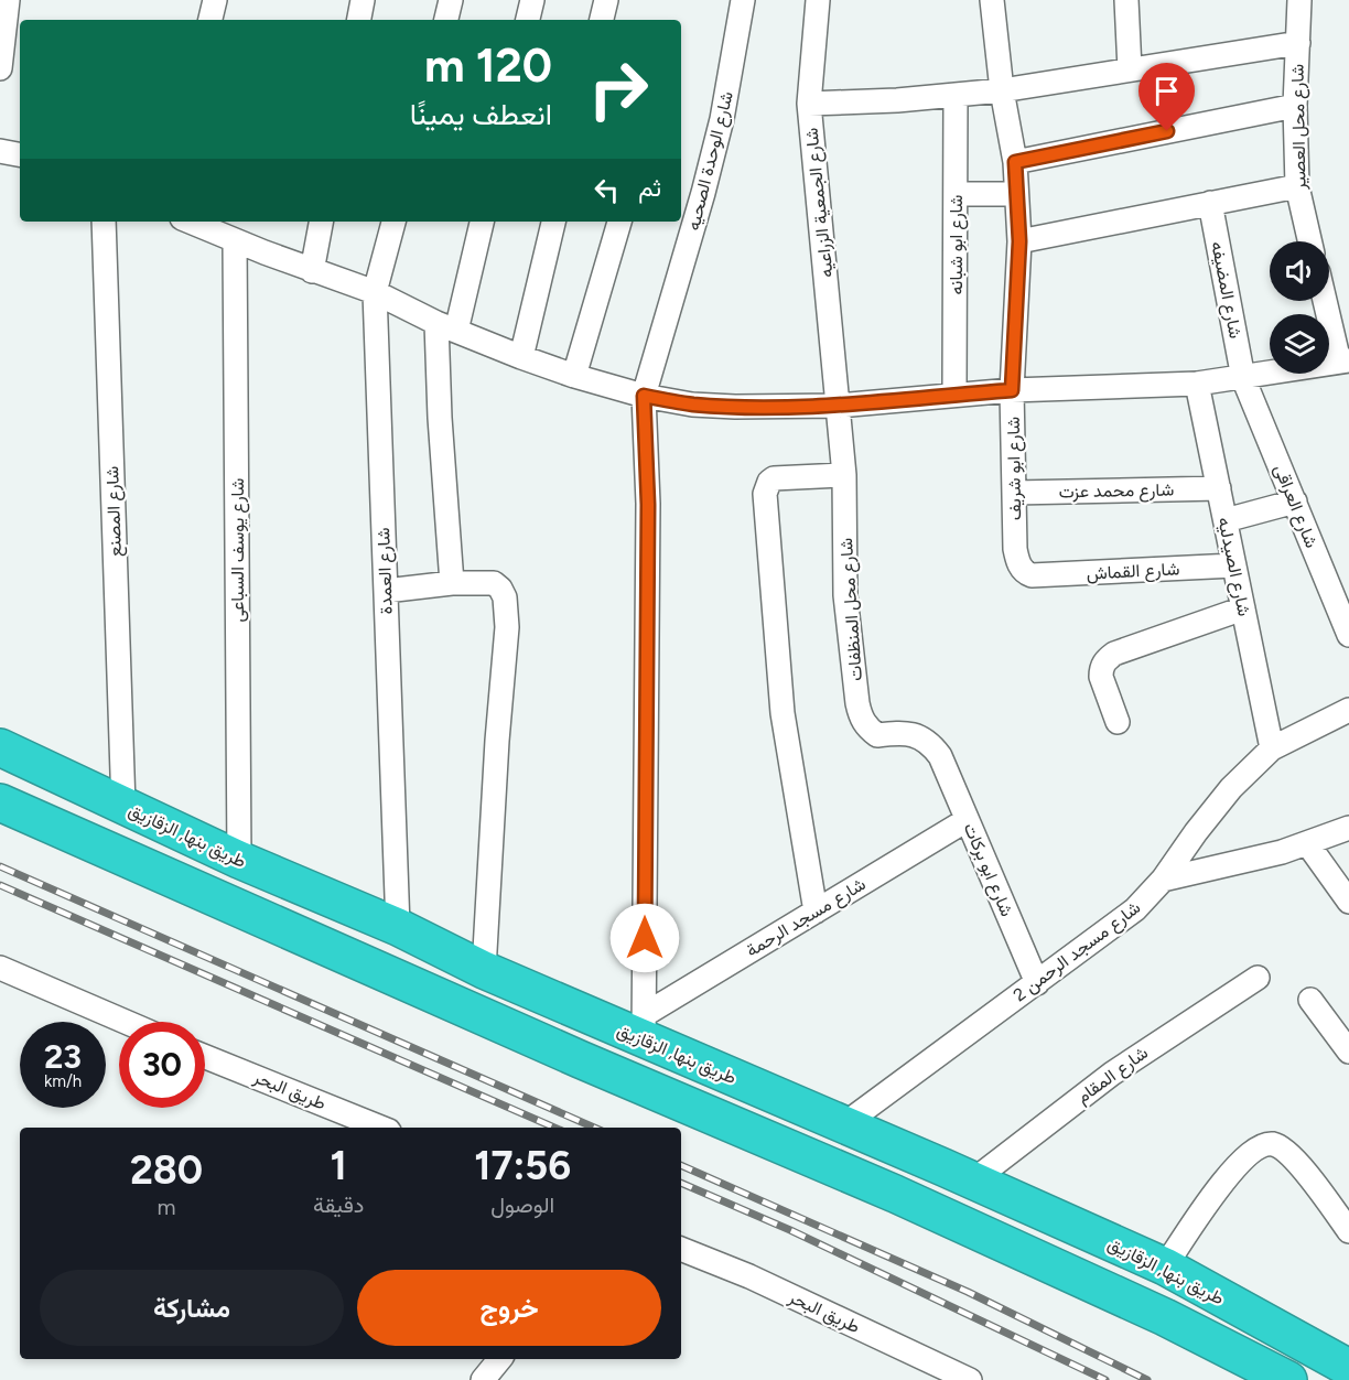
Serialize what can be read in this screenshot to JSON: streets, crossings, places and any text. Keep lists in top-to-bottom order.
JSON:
{
  "streets": {
    "highway": ["طريق بنها, الزقازيق"],
    "street": [
      "شارع محل العصير",
      "شارع الوحدة الصحيه",
      "شارع الجمعية الزراعيه",
      "شارع ابو شبانه",
      "شارع المضيفه",
      "شارع ابو شريف",
      "شارع محمد عزت",
      "شارع العراقى",
      "شارع المصنع",
      "شارع يوسف السباعى",
      "شارع الصيدليه",
      "شارع العمدة",
      "شارع القماش",
      "شارع محل المنظفات",
      "شارع ابو بركات",
      "شارع مسجد الرحمة",
      "شارع مسجد الرحمن 2",
      "شارع المقام",
      "طريق البحر"
    ]
  },
  "crossings": [
    ["شارع الوحدة الصحيه", "طريق بنها, الزقازيق"],
    ["شارع الوحدة الصحيه", "شارع مسجد الرحمة"],
    ["شارع الجمعية الزراعيه", "شارع محل المنظفات"],
    ["شارع المضيفه", "شارع العراقى"],
    ["شارع ابو شريف", "شارع محمد عزت"],
    ["شارع ابو شريف", "شارع القماش"],
    ["شارع محمد عزت", "شارع الصيدليه"],
    ["شارع المصنع", "طريق بنها, الزقازيق"],
    ["شارع يوسف السباعى", "طريق بنها, الزقازيق"],
    ["شارع الصيدليه", "شارع القماش"],
    ["شارع الصيدليه", "شارع مسجد الرحمن 2"],
    ["شارع العمدة", "طريق بنها, الزقازيق"],
    ["شارع محل المنظفات", "شارع ابو بركات"],
    ["طريق بنها, الزقازيق", "شارع مسجد الرحمة"],
    ["طريق بنها, الزقازيق", "شارع مسجد الرحمن 2"],
    ["طريق بنها, الزقازيق", "شارع المقام"],
    ["شارع ابو بركات", "شارع مسجد الرحمة"],
    ["شارع ابو بركات", "شارع مسجد الرحمن 2"]
  ],
  "page": {
    "turn": ["120 m", "انعطف يمينًا"],
    "then": "ثم",
    "speed": "23 km/h",
    "limit": "30",
    "eta": [
      "17:56",
      "الوصول",
      "1",
      "دقيقة",
      "280",
      "m"
    ],
    "buttons": ["خروج", "مشاركة"]
  }
}
